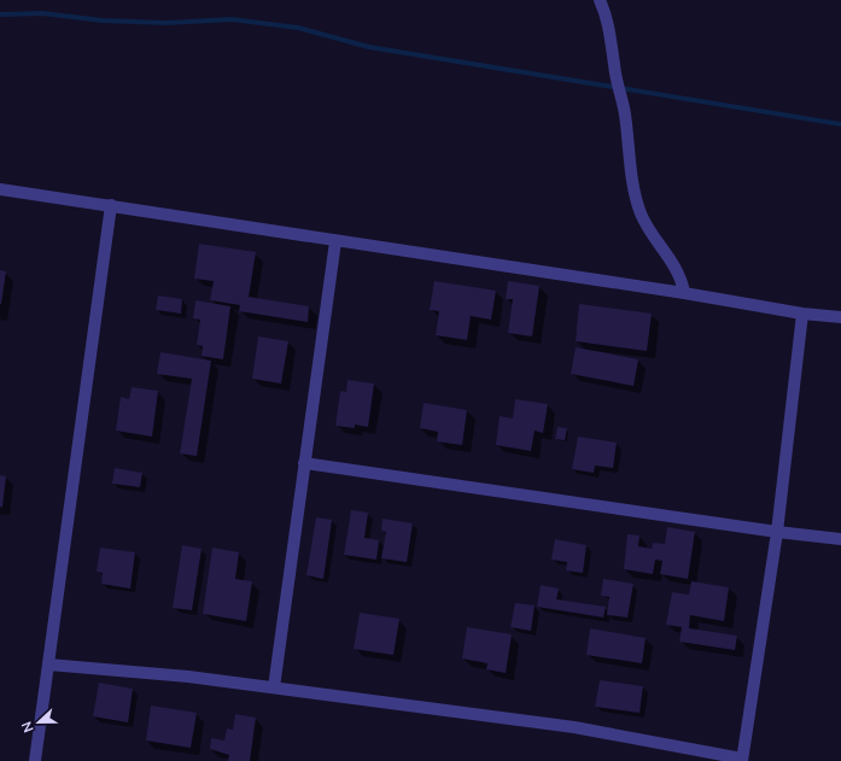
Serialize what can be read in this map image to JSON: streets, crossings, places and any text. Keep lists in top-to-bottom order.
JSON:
{
  "north": "left"
}
